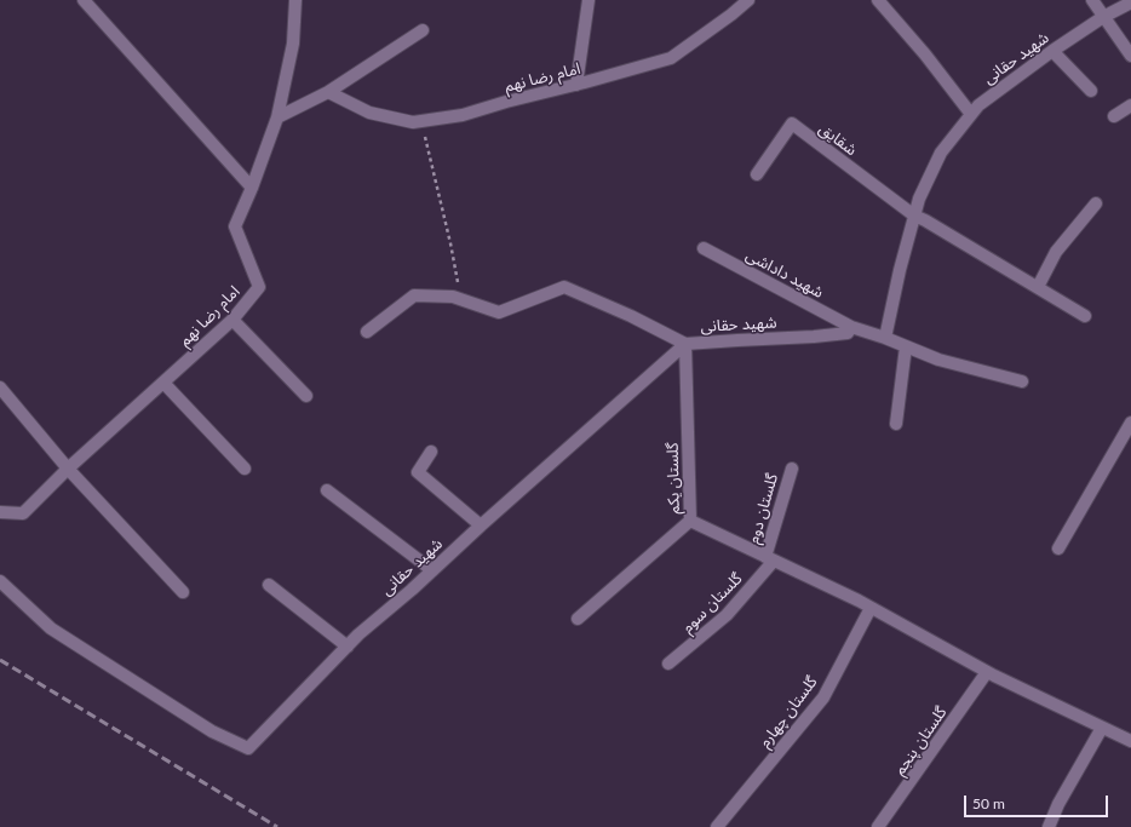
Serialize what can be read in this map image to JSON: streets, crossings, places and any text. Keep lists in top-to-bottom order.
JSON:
{
  "streets": {
    "street": [
      "شهید حقانی",
      "امام رضا نهم",
      "شقایق",
      "شهید داداشی",
      "گلستان یکم",
      "گلستان دوم",
      "گلستان سوم",
      "گلستان چهارم",
      "گلستان پنجم"
    ]
  },
  "crossings": [
    ["شهید حقانی", "شقایق"],
    ["شهید حقانی", "شهید داداشی"],
    ["شهید حقانی", "گلستان یکم"],
    ["گلستان دوم", "گلستان سوم"]
  ],
  "scale_bar": "50 m"
}
